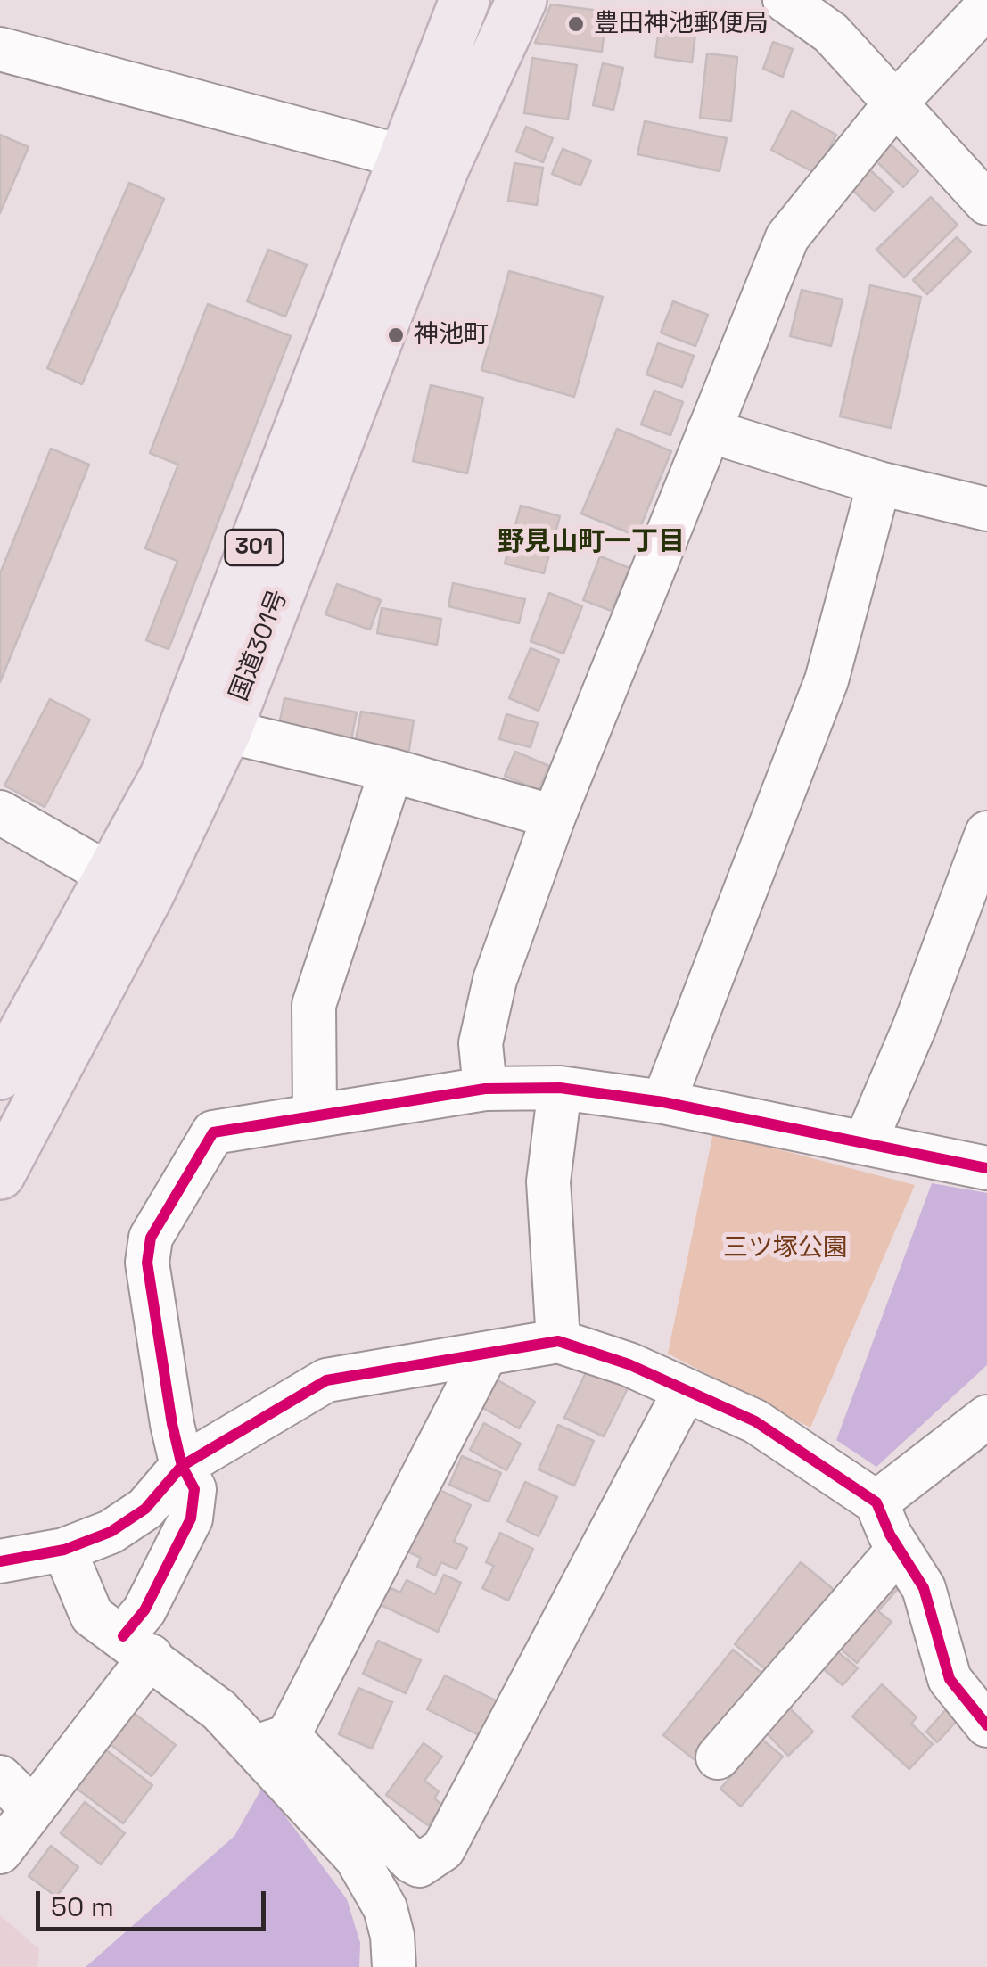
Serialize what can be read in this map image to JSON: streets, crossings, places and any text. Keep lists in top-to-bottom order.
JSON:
{
  "streets": {
    "highway": ["301", "国道301号"]
  },
  "districts": ["野見山町一丁目"],
  "parks": ["三ツ塚公園"],
  "places": ["豊田神池郵便局", "神池町"],
  "scale_bar": "50 m"
}
